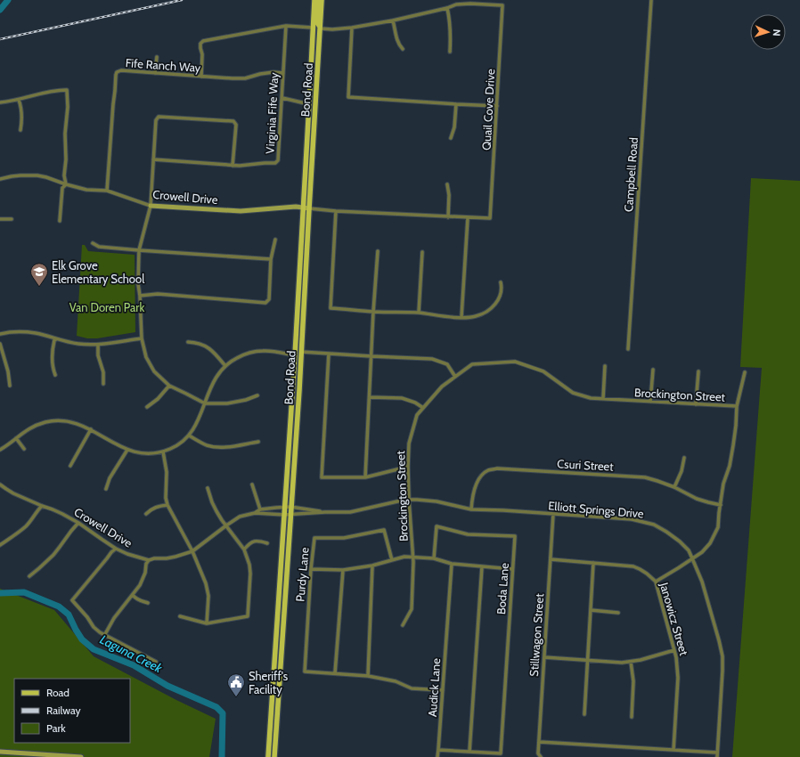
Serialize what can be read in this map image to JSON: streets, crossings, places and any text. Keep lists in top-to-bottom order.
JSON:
{
  "streets": {
    "main road": ["Bond Road"],
    "street": [
      "Fife Ranch Way",
      "Quail Cove Drive",
      "Virginia Fife Way",
      "Campbell Road",
      "Crowell Drive",
      "Brockington Street",
      "Csuri Street",
      "Elliott Springs Drive",
      "Purdy Lane",
      "Boda Lane",
      "Janowicz Street",
      "Stillwagon Street",
      "Audick Lane"
    ]
  },
  "crossings": [
    ["Fife Ranch Way", "Virginia Fife Way"],
    ["Fife Ranch Way", "Crowell Drive"],
    ["Bond Road", "Quail Cove Drive"],
    ["Bond Road", "Crowell Drive"],
    ["Quail Cove Drive", "Crowell Drive"],
    ["Crowell Drive", "Elliott Springs Drive"],
    ["Brockington Street", "Elliott Springs Drive"],
    ["Csuri Street", "Elliott Springs Drive"],
    ["Elliott Springs Drive", "Stillwagon Street"],
    ["Janowicz Street", "Stillwagon Street"]
  ],
  "water": ["Laguna Creek"],
  "parks": ["Van Doren Park"],
  "places": {
    "school or university": ["Elk Grove Elementary School"],
    "public building": ["Sheriff's Facility"]
  },
  "legend": ["Road", "Railway", "Park"],
  "north": "right"
}
